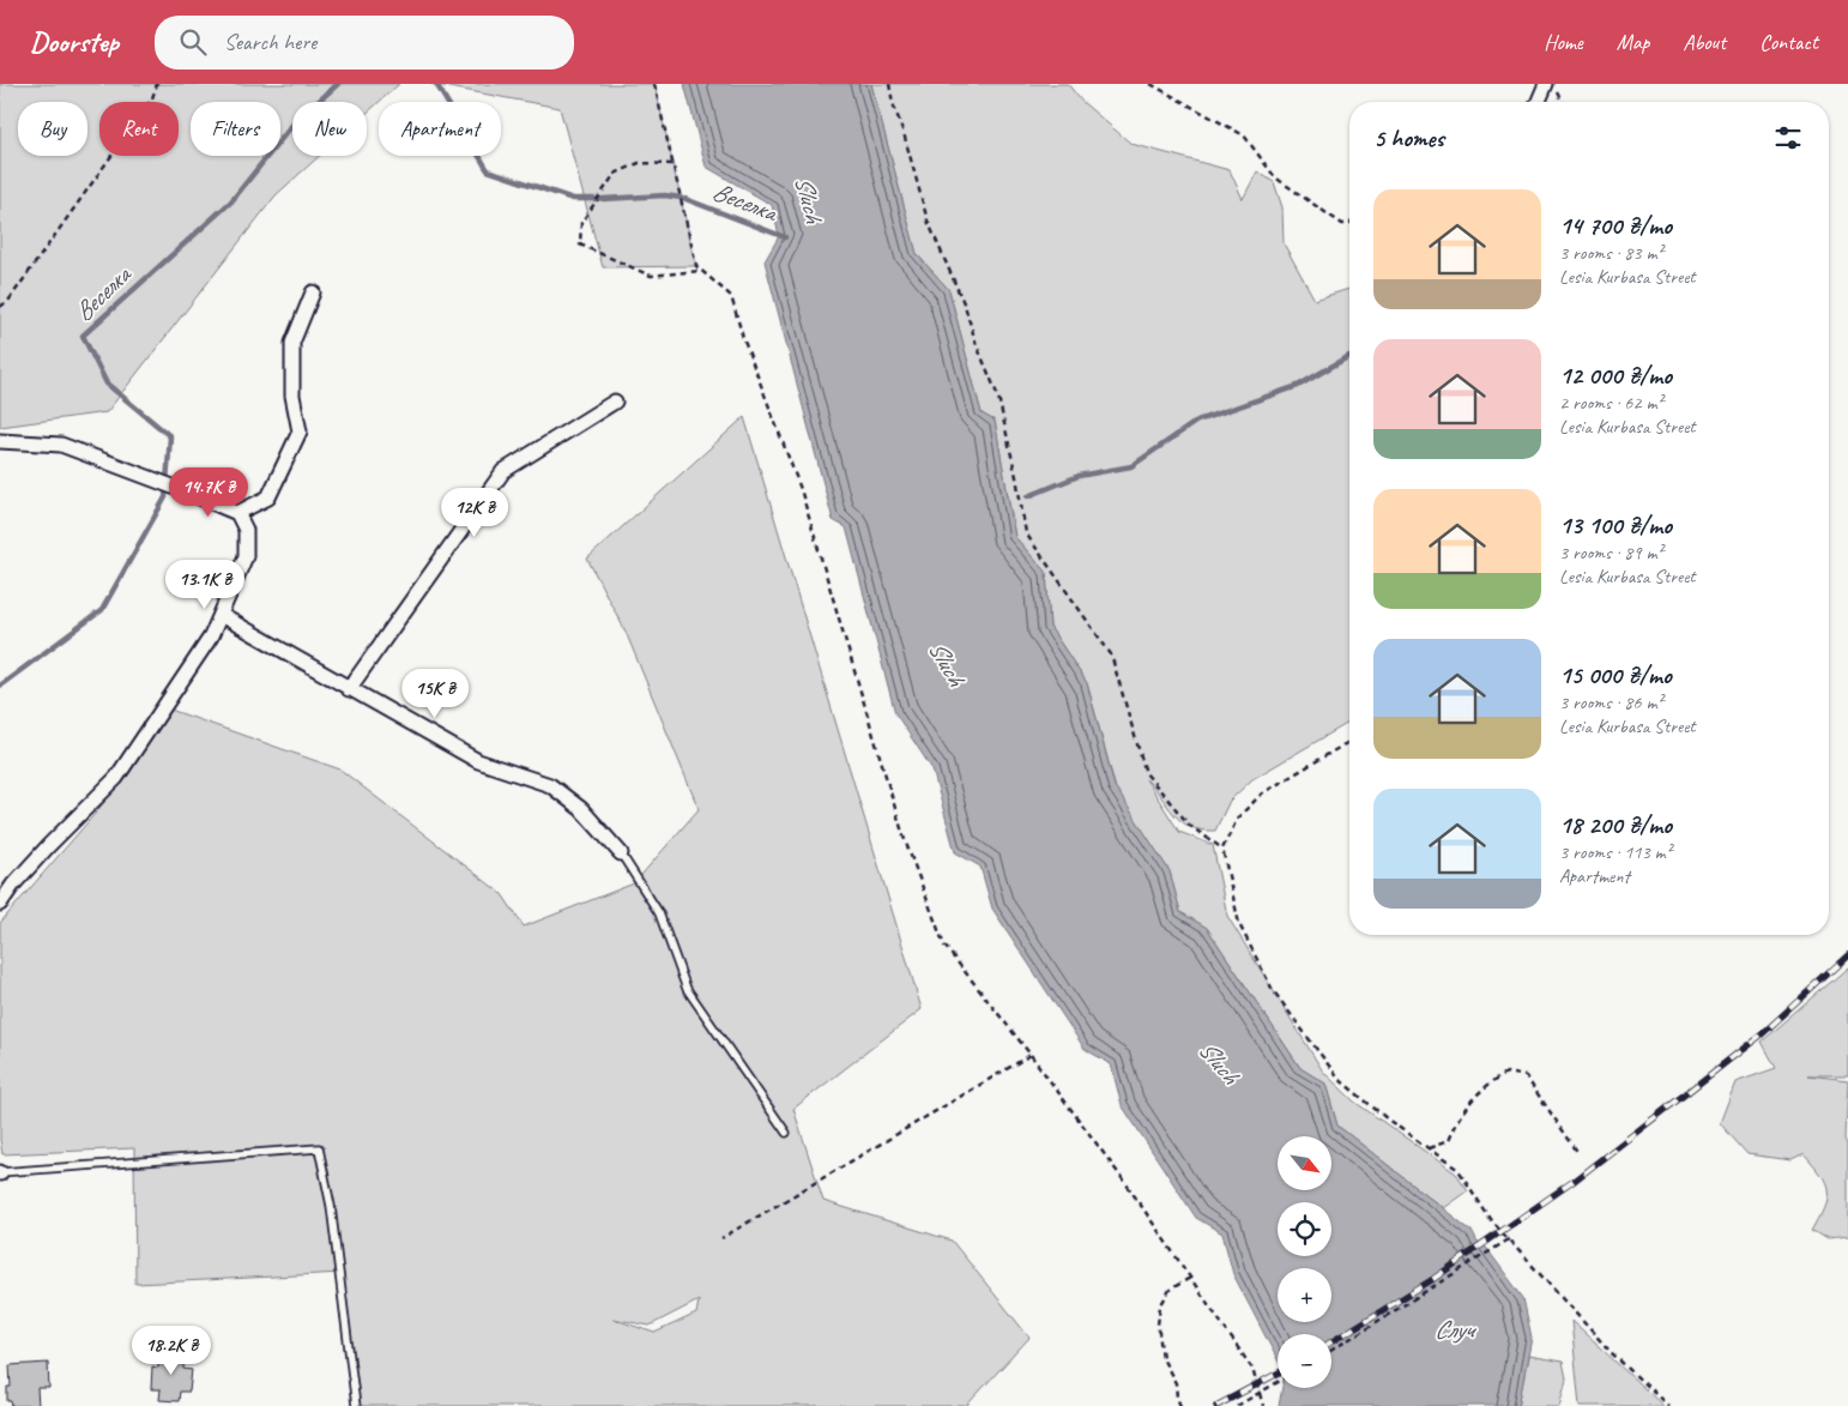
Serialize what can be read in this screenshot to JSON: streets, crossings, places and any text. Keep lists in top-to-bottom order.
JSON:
{
  "water": ["Sluch", "Веселка", "Случ"],
  "north": "bottom right",
  "page": {
    "header": "Doorstep",
    "search": "Search here",
    "nav": [
      "Home",
      "Map",
      "About",
      "Contact"
    ],
    "chip": [
      "Buy",
      "Rent",
      "Filters",
      "New",
      "Apartment"
    ],
    "heading": "5 homes",
    "list": [
      {
        "name": "14 700 ₴/mo",
        "note": "3 rooms · 83 m² · Lesia Kurbasa Street"
      },
      {
        "name": "12 000 ₴/mo",
        "note": "2 rooms · 62 m² · Lesia Kurbasa Street"
      },
      {
        "name": "13 100 ₴/mo",
        "note": "3 rooms · 89 m² · Lesia Kurbasa Street"
      },
      {
        "name": "15 000 ₴/mo",
        "note": "3 rooms · 86 m² · Lesia Kurbasa Street"
      },
      {
        "name": "18 200 ₴/mo",
        "note": "3 rooms · 113 m² · Apartment"
      }
    ],
    "price": [
      "14.7K ₴",
      "12K ₴",
      "13.1K ₴",
      "15K ₴",
      "18.2K ₴"
    ],
    "map_buttons": ["+", "−"]
  }
}
